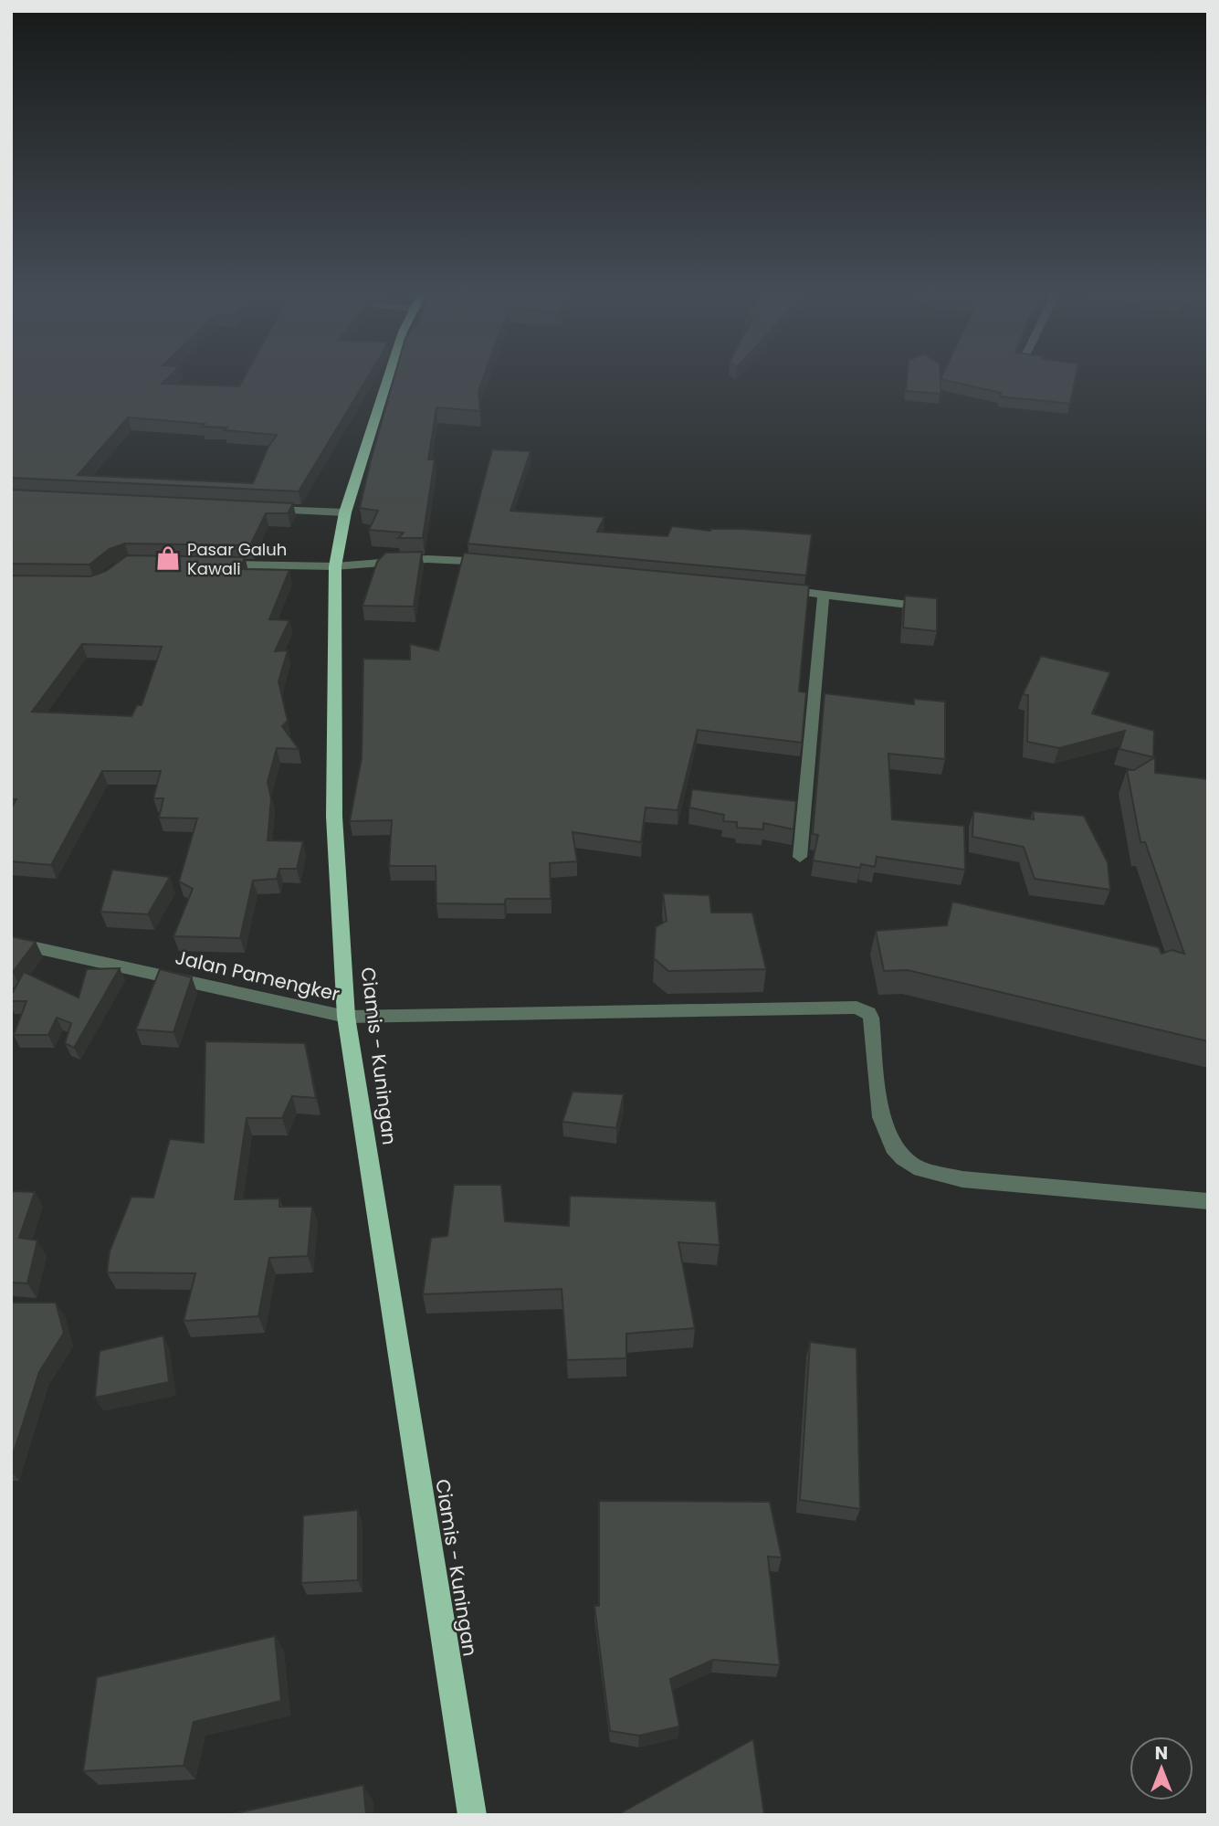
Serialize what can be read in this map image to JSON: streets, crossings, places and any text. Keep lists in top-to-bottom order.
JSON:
{
  "streets": {
    "highway": ["Ciamis - Kuningan"],
    "street": ["Jalan Pamengker"]
  },
  "crossings": [
    ["Jalan Pamengker", "Ciamis - Kuningan"]
  ],
  "places": {
    "shop": ["Pasar Galuh Kawali"]
  },
  "north": "top"
}
